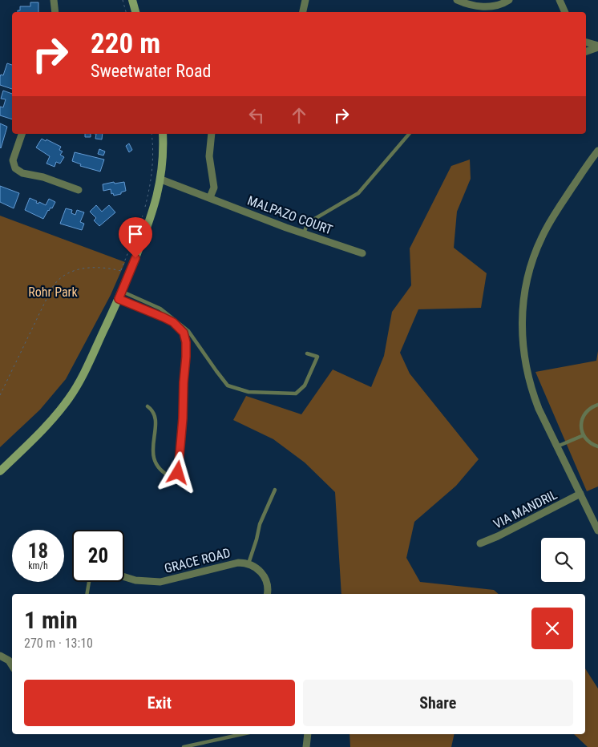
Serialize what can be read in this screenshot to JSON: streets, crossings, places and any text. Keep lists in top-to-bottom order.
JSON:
{
  "streets": {
    "street": ["MALPAZO COURT", "VIA MANDRIL", "GRACE ROAD"]
  },
  "parks": ["Rohr Park"],
  "page": {
    "turn": ["220 m", "Sweetwater Road"],
    "speed": "18 km/h",
    "limit": "20",
    "heading": ["1 min", "270 m · 13:10"],
    "buttons": ["Exit", "Share"]
  }
}
